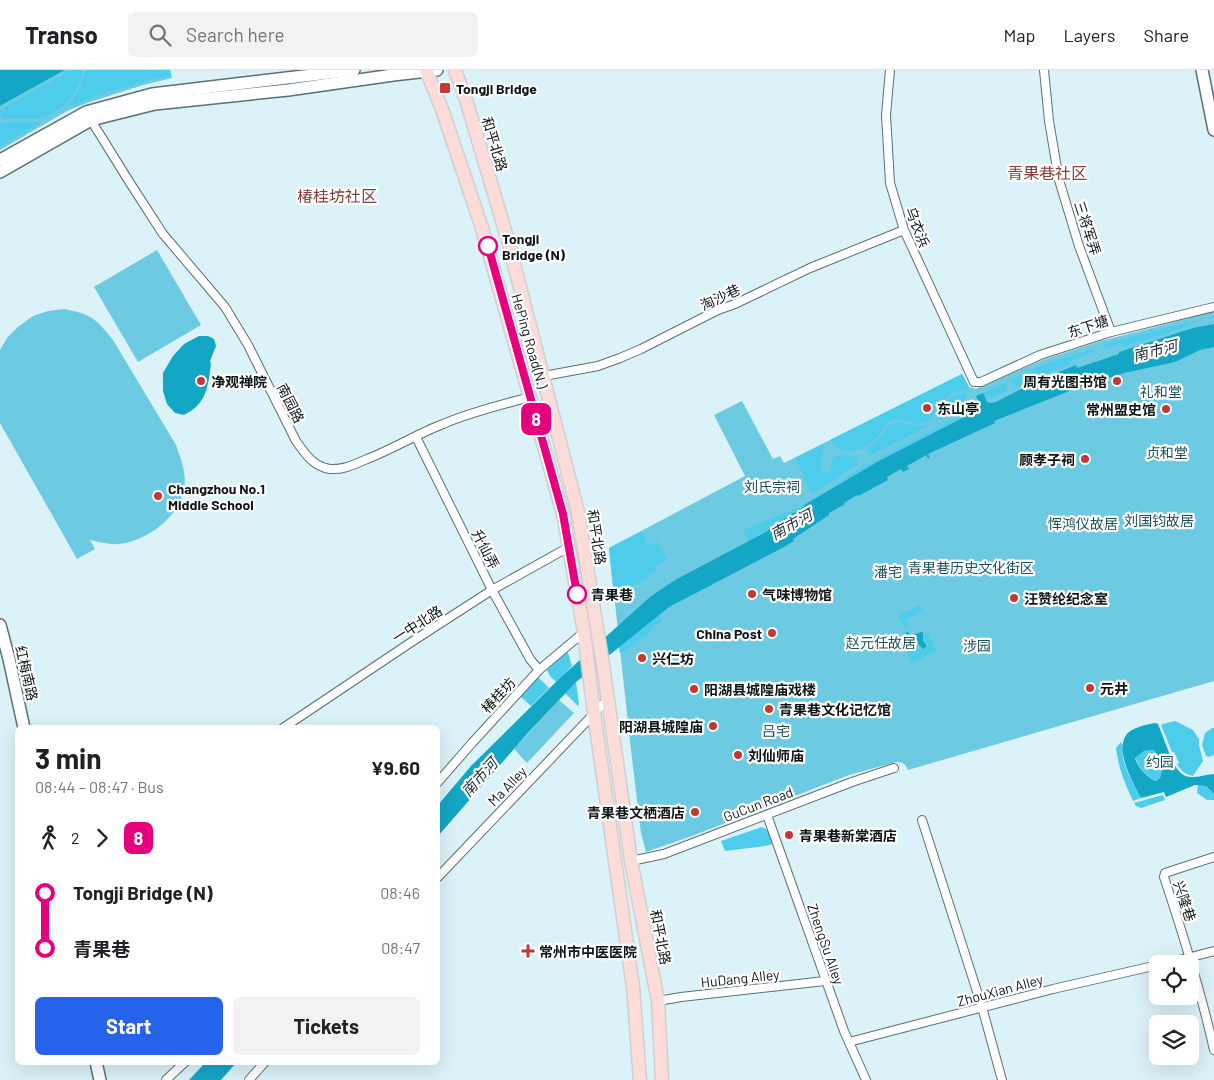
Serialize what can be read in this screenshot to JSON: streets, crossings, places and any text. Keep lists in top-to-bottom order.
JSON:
{
  "streets": {
    "main road": ["和平北路", "HePing Road(N.)", "红梅南路"],
    "street": [
      "乌衣浜",
      "三将军弄",
      "淘沙巷",
      "东下塘",
      "南园路",
      "升仙弄",
      "一中北路",
      "椿桂坊",
      "Ma Alley",
      "GuCun Road",
      "兴隆巷",
      "ZhengSu Alley",
      "HuDang Alley",
      "ZhouXian Alley"
    ]
  },
  "crossings": [
    ["和平北路", "淘沙巷"],
    ["和平北路", "Ma Alley"],
    ["和平北路", "GuCun Road"],
    ["和平北路", "HuDang Alley"],
    ["乌衣浜", "淘沙巷"],
    ["乌衣浜", "东下塘"],
    ["三将军弄", "东下塘"],
    ["HePing Road(N.)", "南园路"],
    ["HePing Road(N.)", "一中北路"],
    ["HePing Road(N.)", "椿桂坊"],
    ["HePing Road(N.)", "Ma Alley"],
    ["南园路", "升仙弄"],
    ["升仙弄", "一中北路"],
    ["升仙弄", "椿桂坊"],
    ["GuCun Road", "ZhengSu Alley"],
    ["ZhengSu Alley", "HuDang Alley"],
    ["ZhengSu Alley", "ZhouXian Alley"]
  ],
  "districts": ["青果巷社区", "椿桂坊社区"],
  "water": ["南市河"],
  "parks": [
    "礼和堂",
    "贞和堂",
    "刘氏宗祠",
    "刘国钧故居",
    "恽鸿仪故居",
    "青果巷历史文化街区",
    "潘宅",
    "赵元任故居",
    "涉园",
    "吕宅",
    "约园"
  ],
  "places": {
    "transit": ["Tongji Bridge"],
    "other": [
      "Tongji Bridge (N)",
      "净观禅院",
      "周有光图书馆",
      "东山亭",
      "常州盟史馆",
      "顾孝子祠",
      "Changzhou No.1 Middle School",
      "青果巷",
      "气味博物馆",
      "汪赞纶纪念室",
      "China Post",
      "兴仁坊",
      "元井",
      "阳湖县城隍庙戏楼",
      "青果巷文化记忆馆",
      "阳湖县城隍庙",
      "刘仙师庙",
      "青果巷文栖酒店",
      "青果巷新棠酒店"
    ],
    "health": ["常州市中医医院"]
  },
  "lines": ["bus line 8"],
  "page": {
    "header": "Transo",
    "search": "Search here",
    "nav": ["Map", "Layers", "Share"],
    "on_map": "8",
    "heading": ["3 min", "08:44 – 08:47 · Bus", "¥9.60"],
    "legs": ["2", "8"],
    "list": [
      {
        "name": "Tongji Bridge (N)",
        "value": "08:46"
      },
      {
        "name": "青果巷",
        "value": "08:47"
      }
    ],
    "buttons": ["Start", "Tickets"]
  }
}
